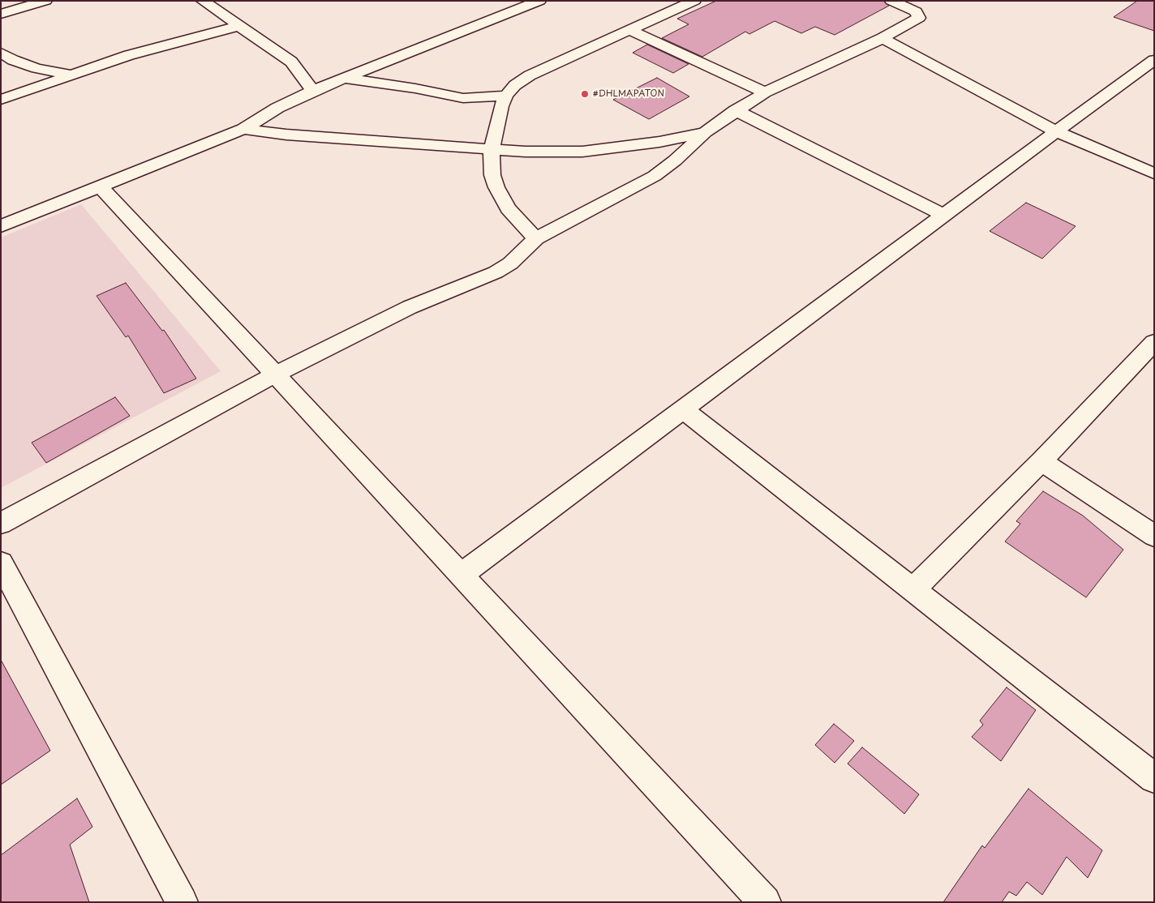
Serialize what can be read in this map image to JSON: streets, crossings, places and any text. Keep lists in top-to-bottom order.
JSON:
{
  "places": ["#DHLMAPATON"]
}
